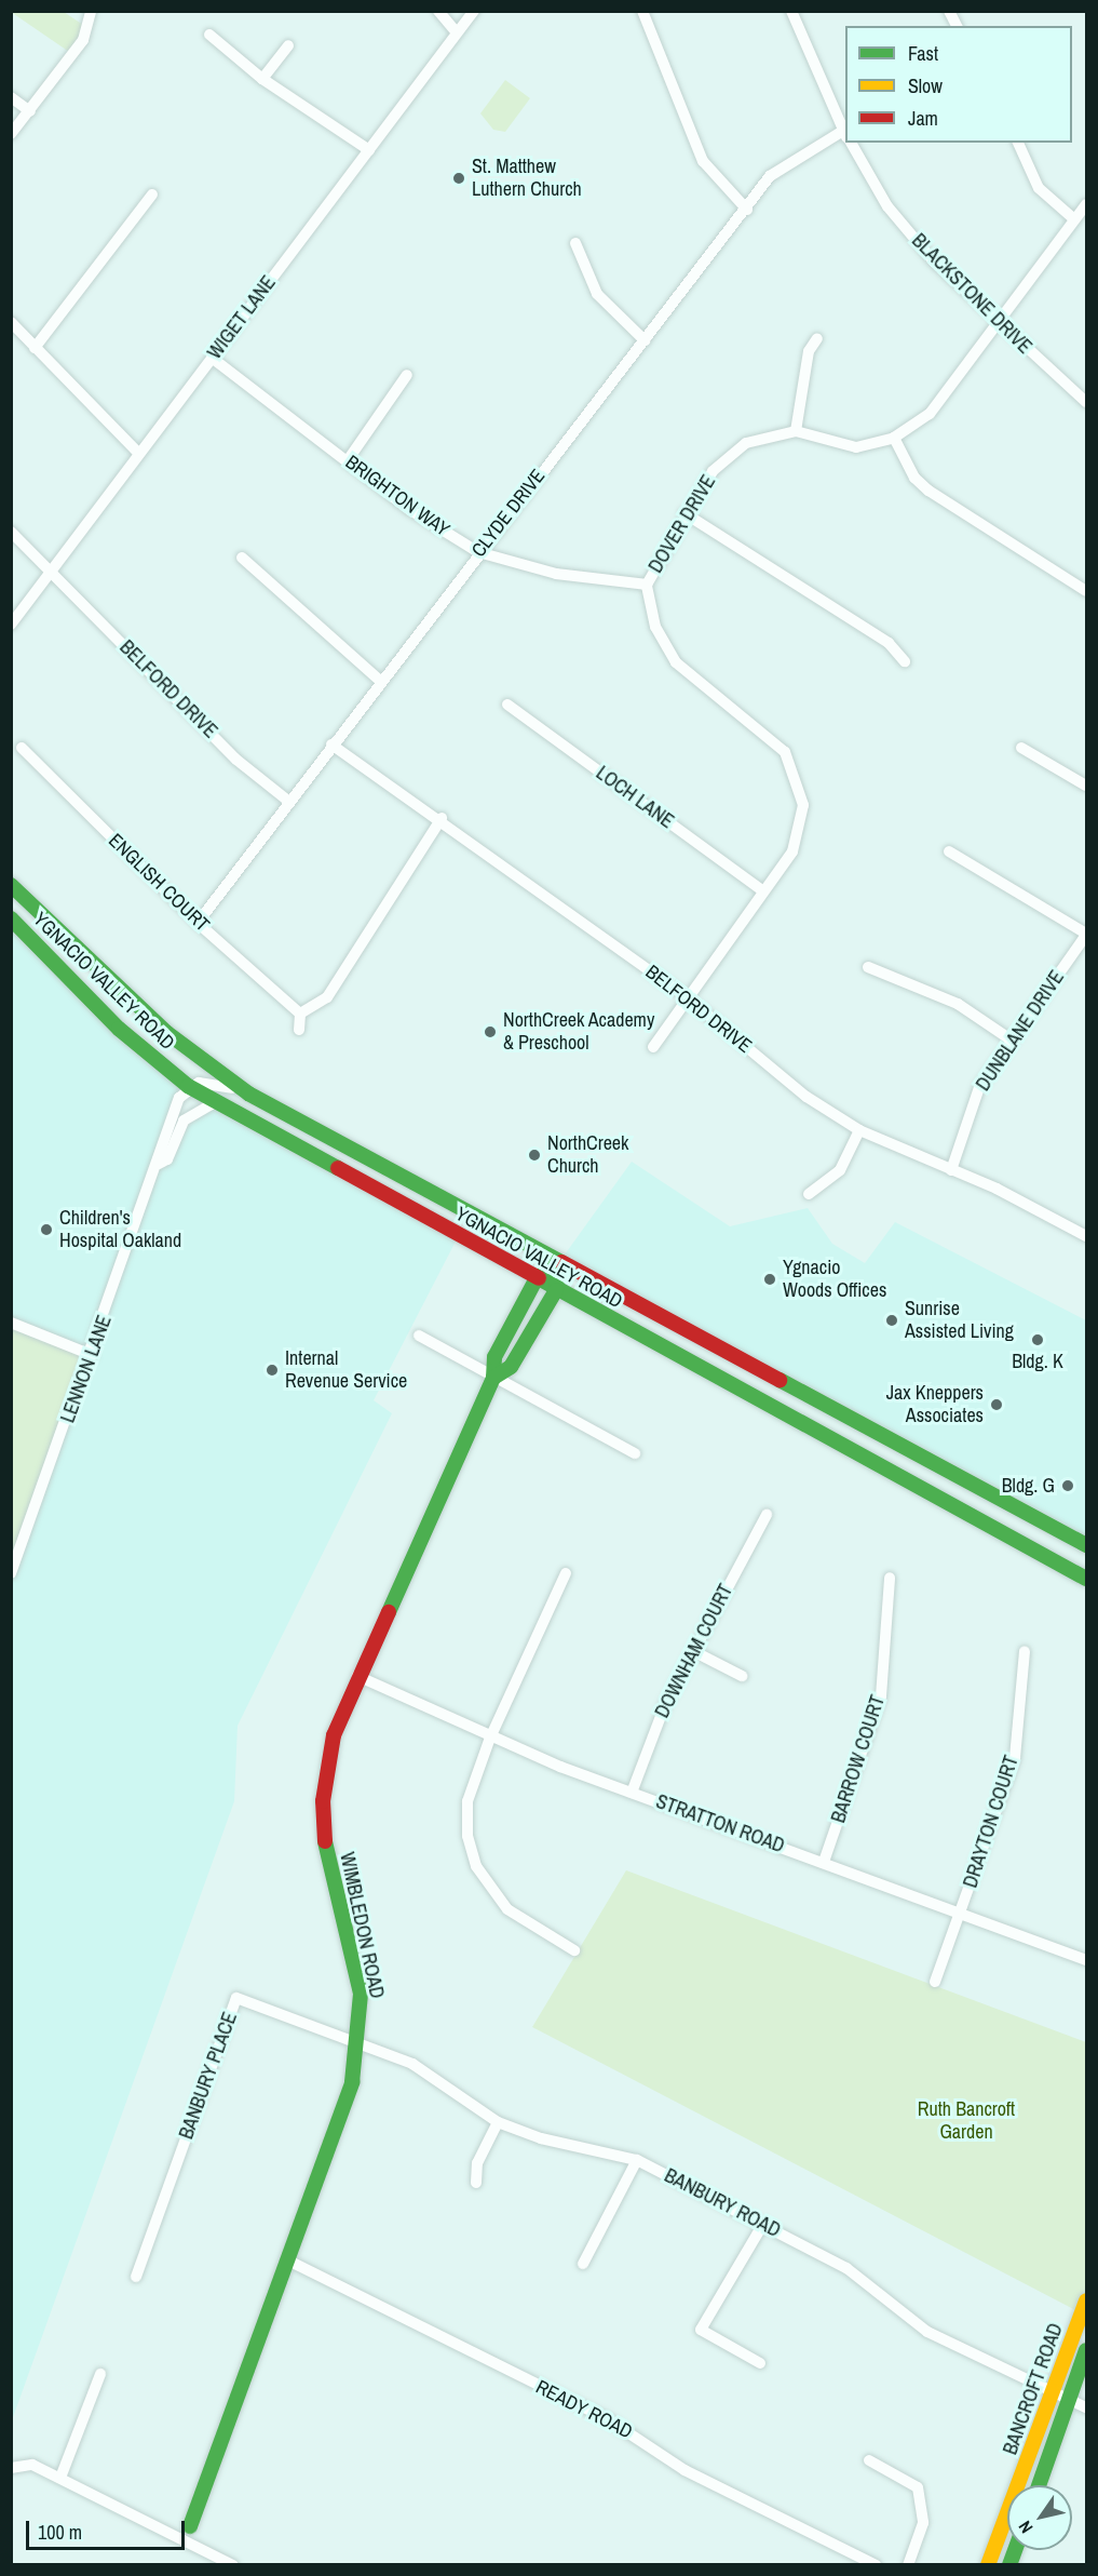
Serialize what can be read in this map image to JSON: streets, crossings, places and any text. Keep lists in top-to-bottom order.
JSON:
{
  "streets": {
    "main road": ["YGNACIO VALLEY ROAD", "WIMBLEDON ROAD", "BANCROFT ROAD"],
    "street": [
      "BLACKSTONE DRIVE",
      "WIGET LANE",
      "BRIGHTON WAY",
      "CLYDE DRIVE",
      "DOVER DRIVE",
      "BELFORD DRIVE",
      "LOCH LANE",
      "ENGLISH COURT",
      "DUNBLANE DRIVE",
      "LENNON LANE",
      "DOWNHAM COURT",
      "BARROW COURT",
      "DRAYTON COURT",
      "STRATTON ROAD",
      "BANBURY PLACE",
      "BANBURY ROAD",
      "READY ROAD"
    ]
  },
  "crossings": [
    ["BLACKSTONE DRIVE", "DOVER DRIVE"],
    ["WIGET LANE", "BRIGHTON WAY"],
    ["WIGET LANE", "BELFORD DRIVE"],
    ["BRIGHTON WAY", "CLYDE DRIVE"],
    ["BRIGHTON WAY", "DOVER DRIVE"],
    ["CLYDE DRIVE", "BELFORD DRIVE"],
    ["CLYDE DRIVE", "ENGLISH COURT"],
    ["DOVER DRIVE", "BELFORD DRIVE"],
    ["DOVER DRIVE", "LOCH LANE"],
    ["BELFORD DRIVE", "DUNBLANE DRIVE"],
    ["YGNACIO VALLEY ROAD", "LENNON LANE"],
    ["YGNACIO VALLEY ROAD", "WIMBLEDON ROAD"],
    ["DOWNHAM COURT", "STRATTON ROAD"],
    ["BARROW COURT", "STRATTON ROAD"],
    ["DRAYTON COURT", "STRATTON ROAD"],
    ["STRATTON ROAD", "WIMBLEDON ROAD"],
    ["WIMBLEDON ROAD", "BANBURY PLACE"],
    ["WIMBLEDON ROAD", "BANBURY ROAD"],
    ["WIMBLEDON ROAD", "READY ROAD"],
    ["BANBURY PLACE", "BANBURY ROAD"],
    ["BANBURY ROAD", "BANCROFT ROAD"]
  ],
  "parks": ["Ruth Bancroft Garden"],
  "places": [
    "St. Matthew Luthern Church",
    "NorthCreek Academy & Preschool",
    "NorthCreek Church",
    "Children's Hospital Oakland",
    "Ygnacio Woods Offices",
    "Sunrise Assisted Living",
    "Bldg. K",
    "Internal Revenue Service",
    "Jax Kneppers Associates",
    "Bldg. G"
  ],
  "legend": ["Fast", "Slow", "Jam"],
  "scale_bar": "100 m",
  "north": "bottom left"
}
